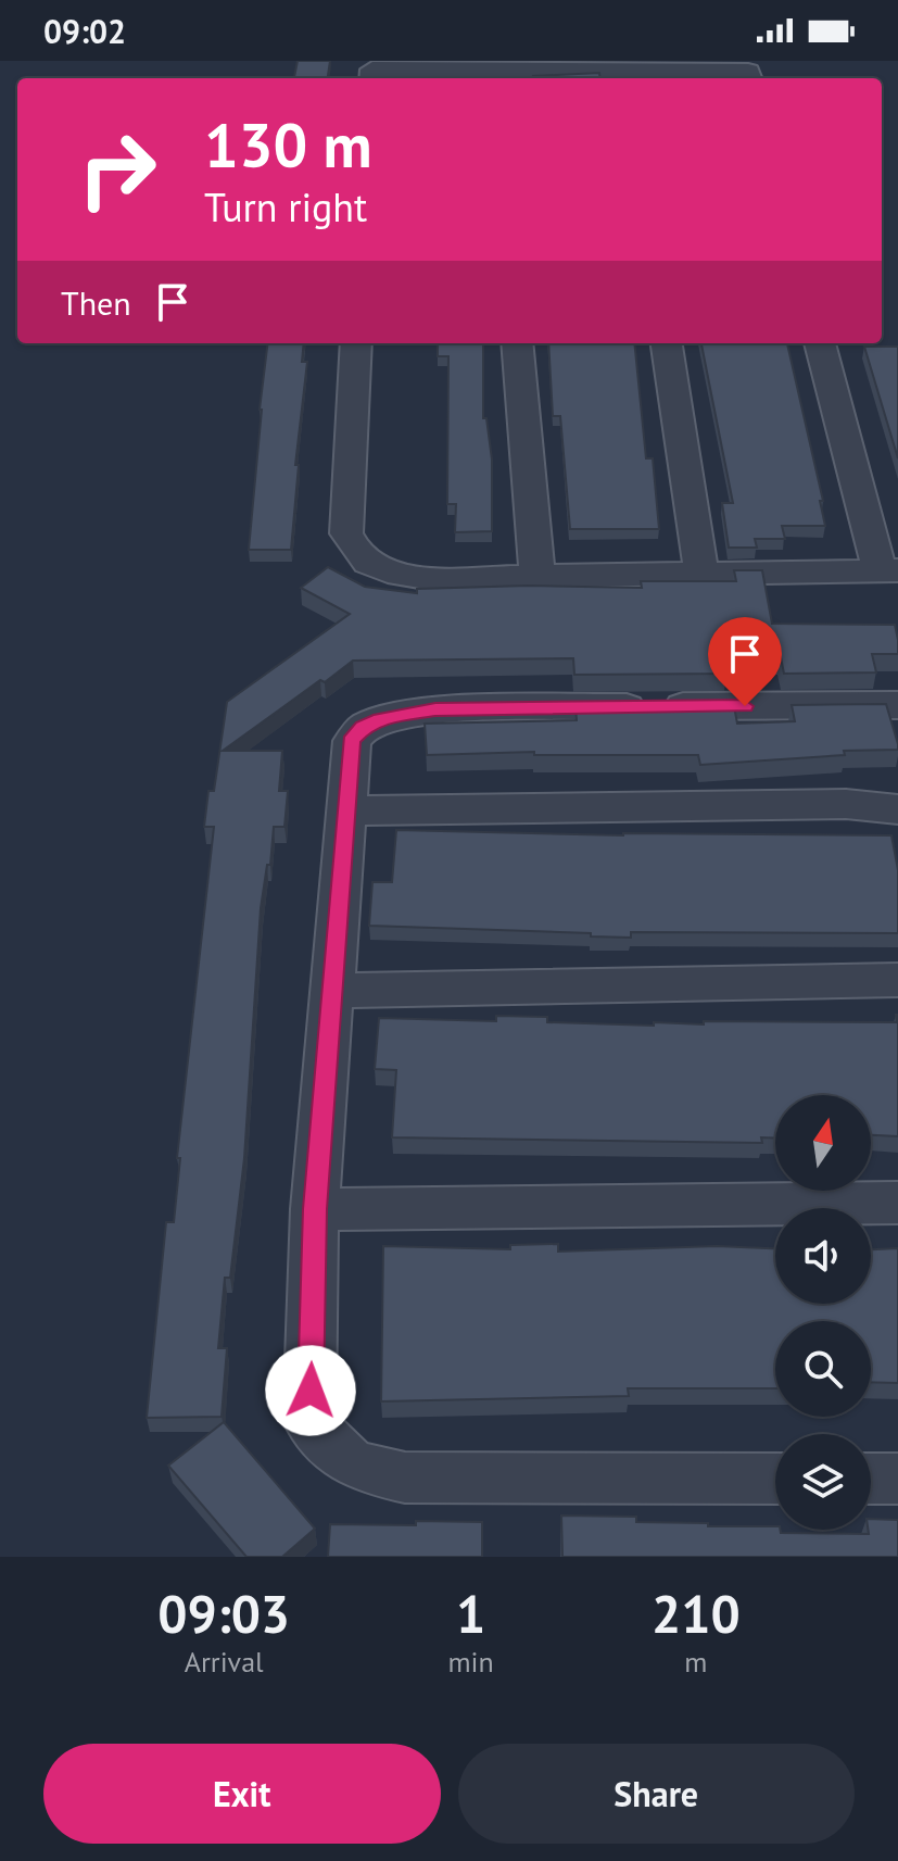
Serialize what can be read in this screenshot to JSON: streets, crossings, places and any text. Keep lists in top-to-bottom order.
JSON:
{
  "north": "top",
  "page": {
    "status": "09:02",
    "turn": ["130 m", "Turn right"],
    "then": "Then",
    "eta": [
      "09:03",
      "Arrival",
      "1",
      "min",
      "210",
      "m"
    ],
    "buttons": ["Exit", "Share"]
  }
}
